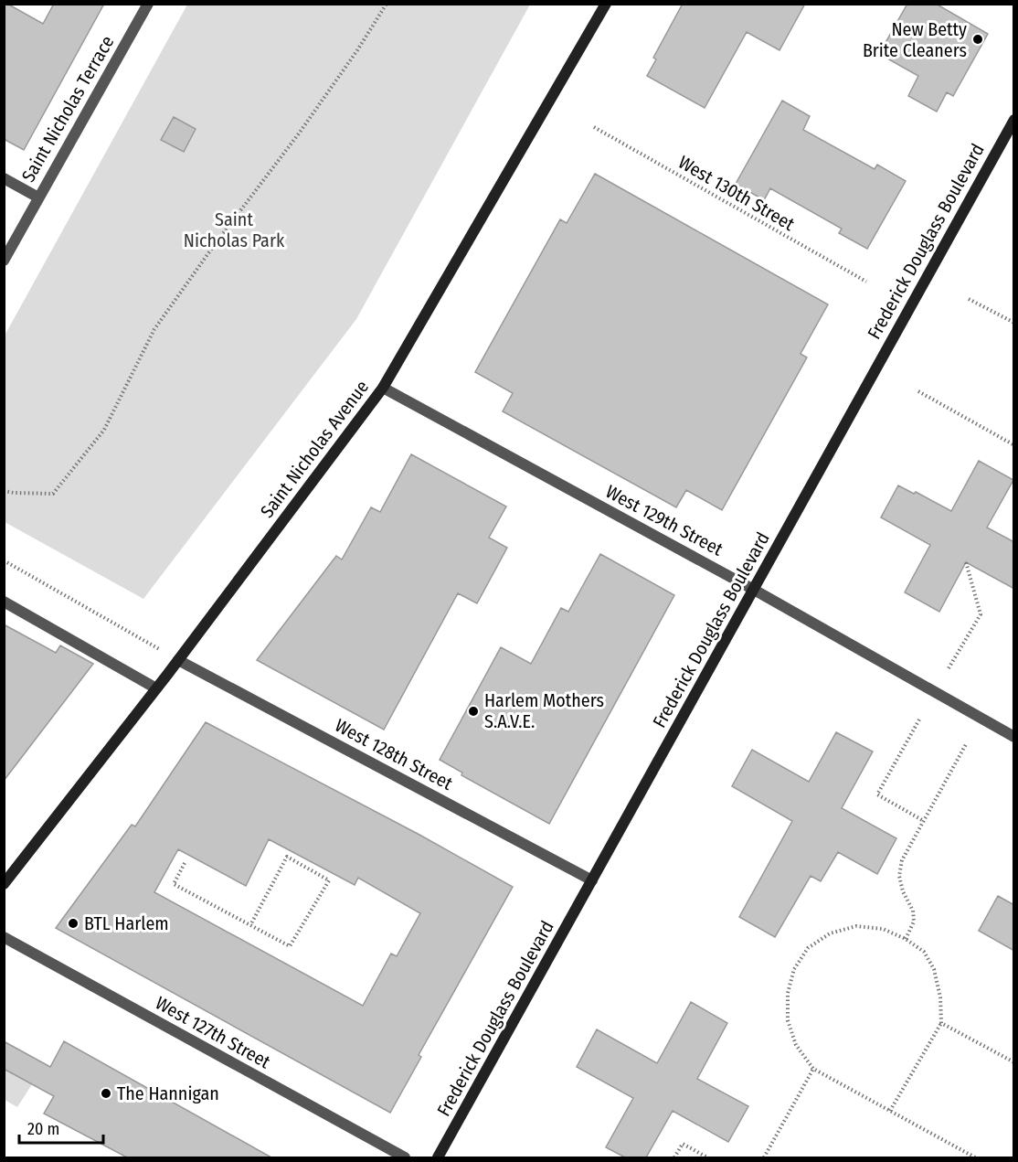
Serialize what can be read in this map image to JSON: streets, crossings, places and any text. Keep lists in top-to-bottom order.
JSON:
{
  "streets": {
    "main road": ["Frederick Douglass Boulevard", "Saint Nicholas Avenue"],
    "street": [
      "Saint Nicholas Terrace",
      "West 129th Street",
      "West 128th Street",
      "West 127th Street"
    ],
    "path": ["West 130th Street"]
  },
  "crossings": [
    ["Frederick Douglass Boulevard", "West 129th Street"],
    ["Frederick Douglass Boulevard", "West 128th Street"],
    ["Saint Nicholas Avenue", "West 129th Street"],
    ["Saint Nicholas Avenue", "West 128th Street"]
  ],
  "parks": ["Saint Nicholas Park"],
  "places": [
    "New Betty Brite Cleaners",
    "Harlem Mothers S.A.V.E.",
    "BTL Harlem",
    "The Hannigan"
  ],
  "scale_bar": "20 m"
}
